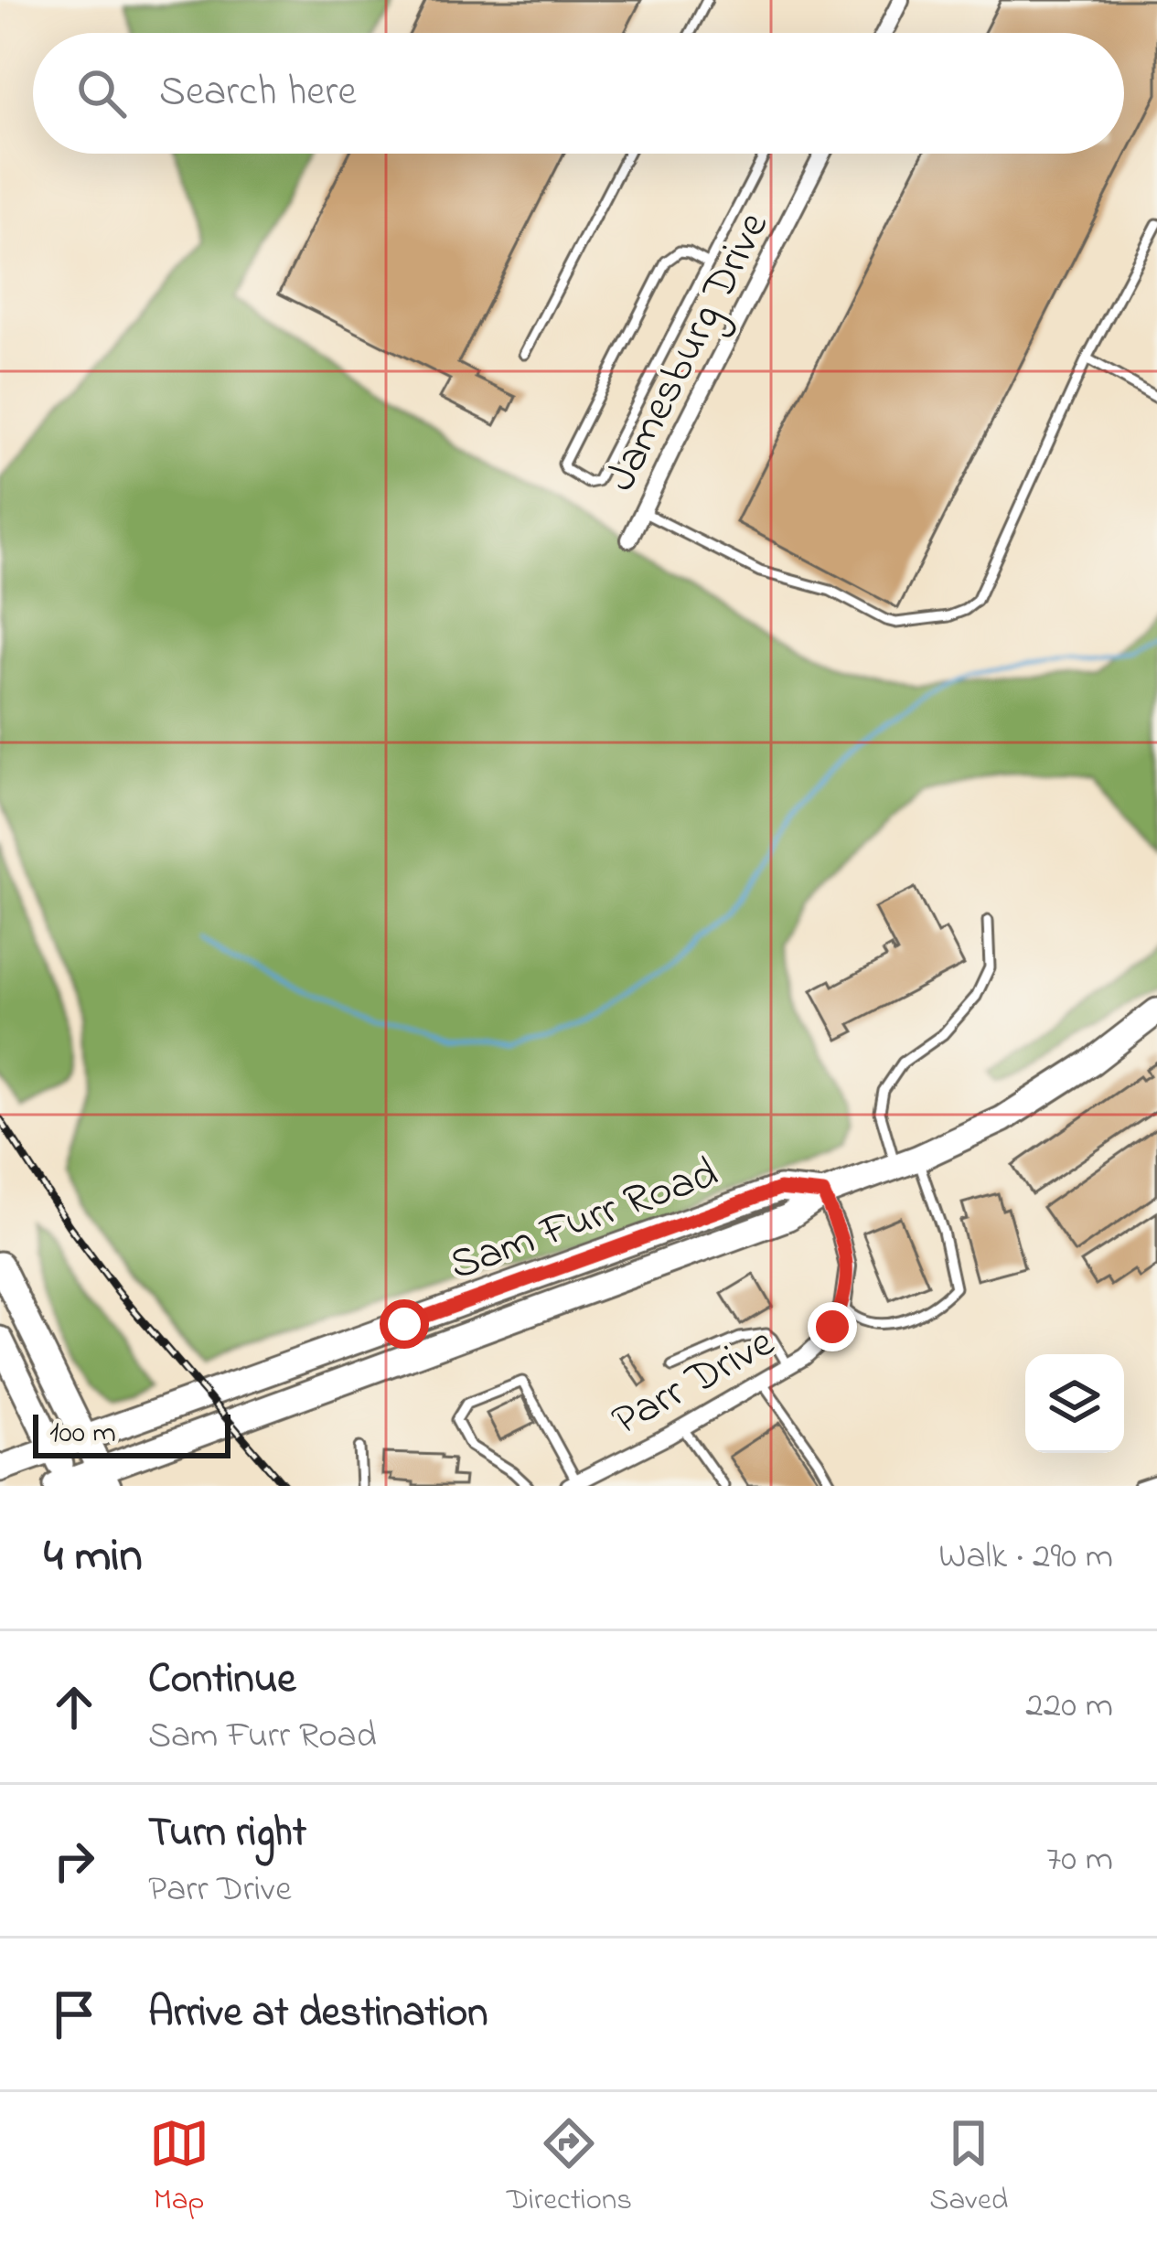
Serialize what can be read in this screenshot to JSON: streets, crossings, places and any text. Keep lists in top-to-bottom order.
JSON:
{
  "streets": {
    "main road": ["Sam Furr Road"],
    "street": ["Jamesburg Drive", "Parr Drive"]
  },
  "crossings": [
    ["Sam Furr Road", "Parr Drive"]
  ],
  "scale_bar": "100 m",
  "page": {
    "search": "Search here",
    "scale": "100 m",
    "heading": ["4 min", "Walk · 290 m"],
    "list": [
      ["Continue", "Sam Furr Road", "220 m"],
      ["Turn right", "Parr Drive", "70 m"],
      "Arrive at destination"
    ],
    "nav": ["Map", "Directions", "Saved"]
  }
}
